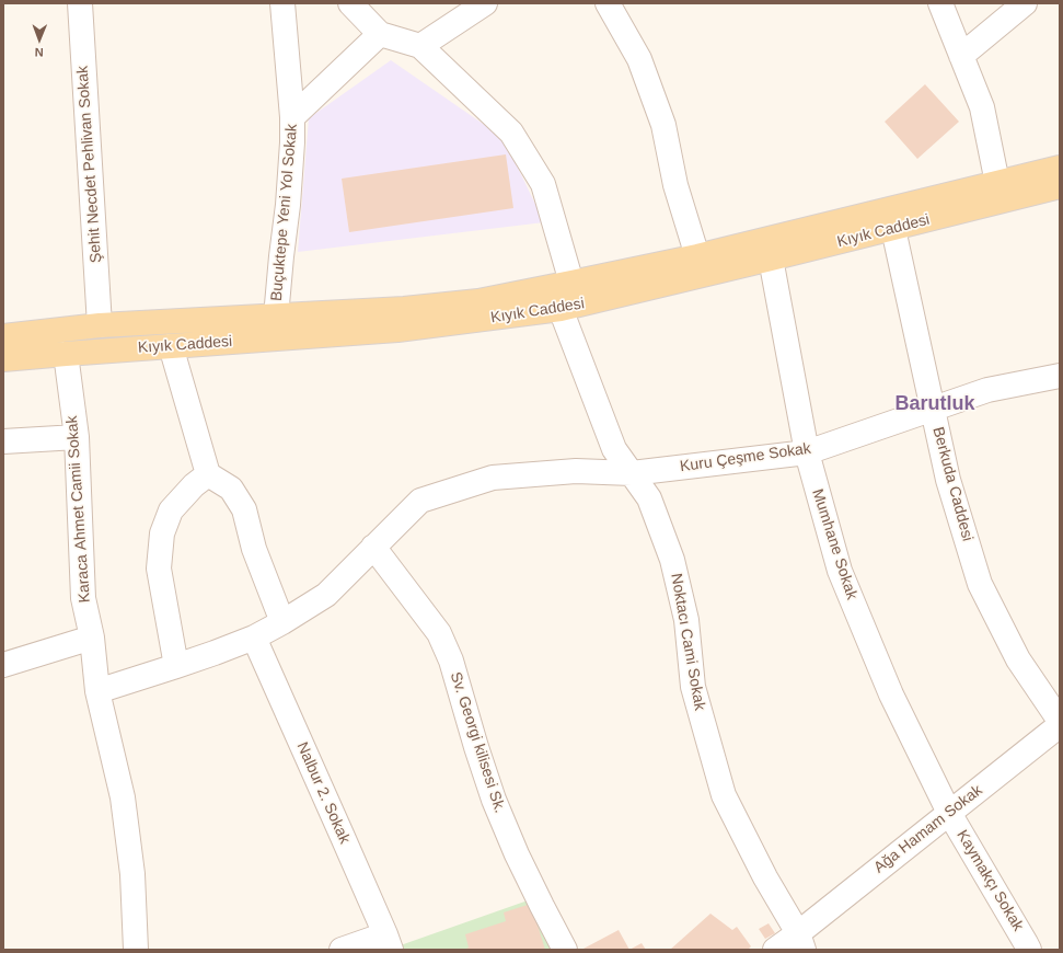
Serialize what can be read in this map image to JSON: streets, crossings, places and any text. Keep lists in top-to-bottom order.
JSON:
{
  "streets": {
    "main road": ["Kıyık Caddesi"],
    "street": [
      "Şehit Necdet Pehlivan Sokak",
      "Buçuktepe Yeni Yol Sokak",
      "Kuru Çeşme Sokak",
      "Berkuda Caddesi",
      "Karaca Ahmet Camii Sokak",
      "Mumhane Sokak",
      "Noktacı Cami Sokak",
      "Sv. Georgi kilisesi Sk.",
      "Nalbur 2. Sokak",
      "Ağa Hamam Sokak",
      "Kaymakçı Sokak"
    ]
  },
  "crossings": [
    ["Şehit Necdet Pehlivan Sokak", "Kıyık Caddesi"],
    ["Buçuktepe Yeni Yol Sokak", "Kıyık Caddesi"],
    ["Kıyık Caddesi", "Berkuda Caddesi"],
    ["Kıyık Caddesi", "Karaca Ahmet Camii Sokak"],
    ["Kıyık Caddesi", "Mumhane Sokak"],
    ["Kıyık Caddesi", "Noktacı Cami Sokak"],
    ["Kuru Çeşme Sokak", "Berkuda Caddesi"],
    ["Kuru Çeşme Sokak", "Karaca Ahmet Camii Sokak"],
    ["Kuru Çeşme Sokak", "Mumhane Sokak"],
    ["Kuru Çeşme Sokak", "Noktacı Cami Sokak"],
    ["Kuru Çeşme Sokak", "Sv. Georgi kilisesi Sk."],
    ["Kuru Çeşme Sokak", "Nalbur 2. Sokak"],
    ["Berkuda Caddesi", "Ağa Hamam Sokak"],
    ["Mumhane Sokak", "Ağa Hamam Sokak"],
    ["Mumhane Sokak", "Kaymakçı Sokak"],
    ["Noktacı Cami Sokak", "Ağa Hamam Sokak"],
    ["Ağa Hamam Sokak", "Kaymakçı Sokak"]
  ],
  "districts": ["Barutluk"],
  "north": "bottom"
}
